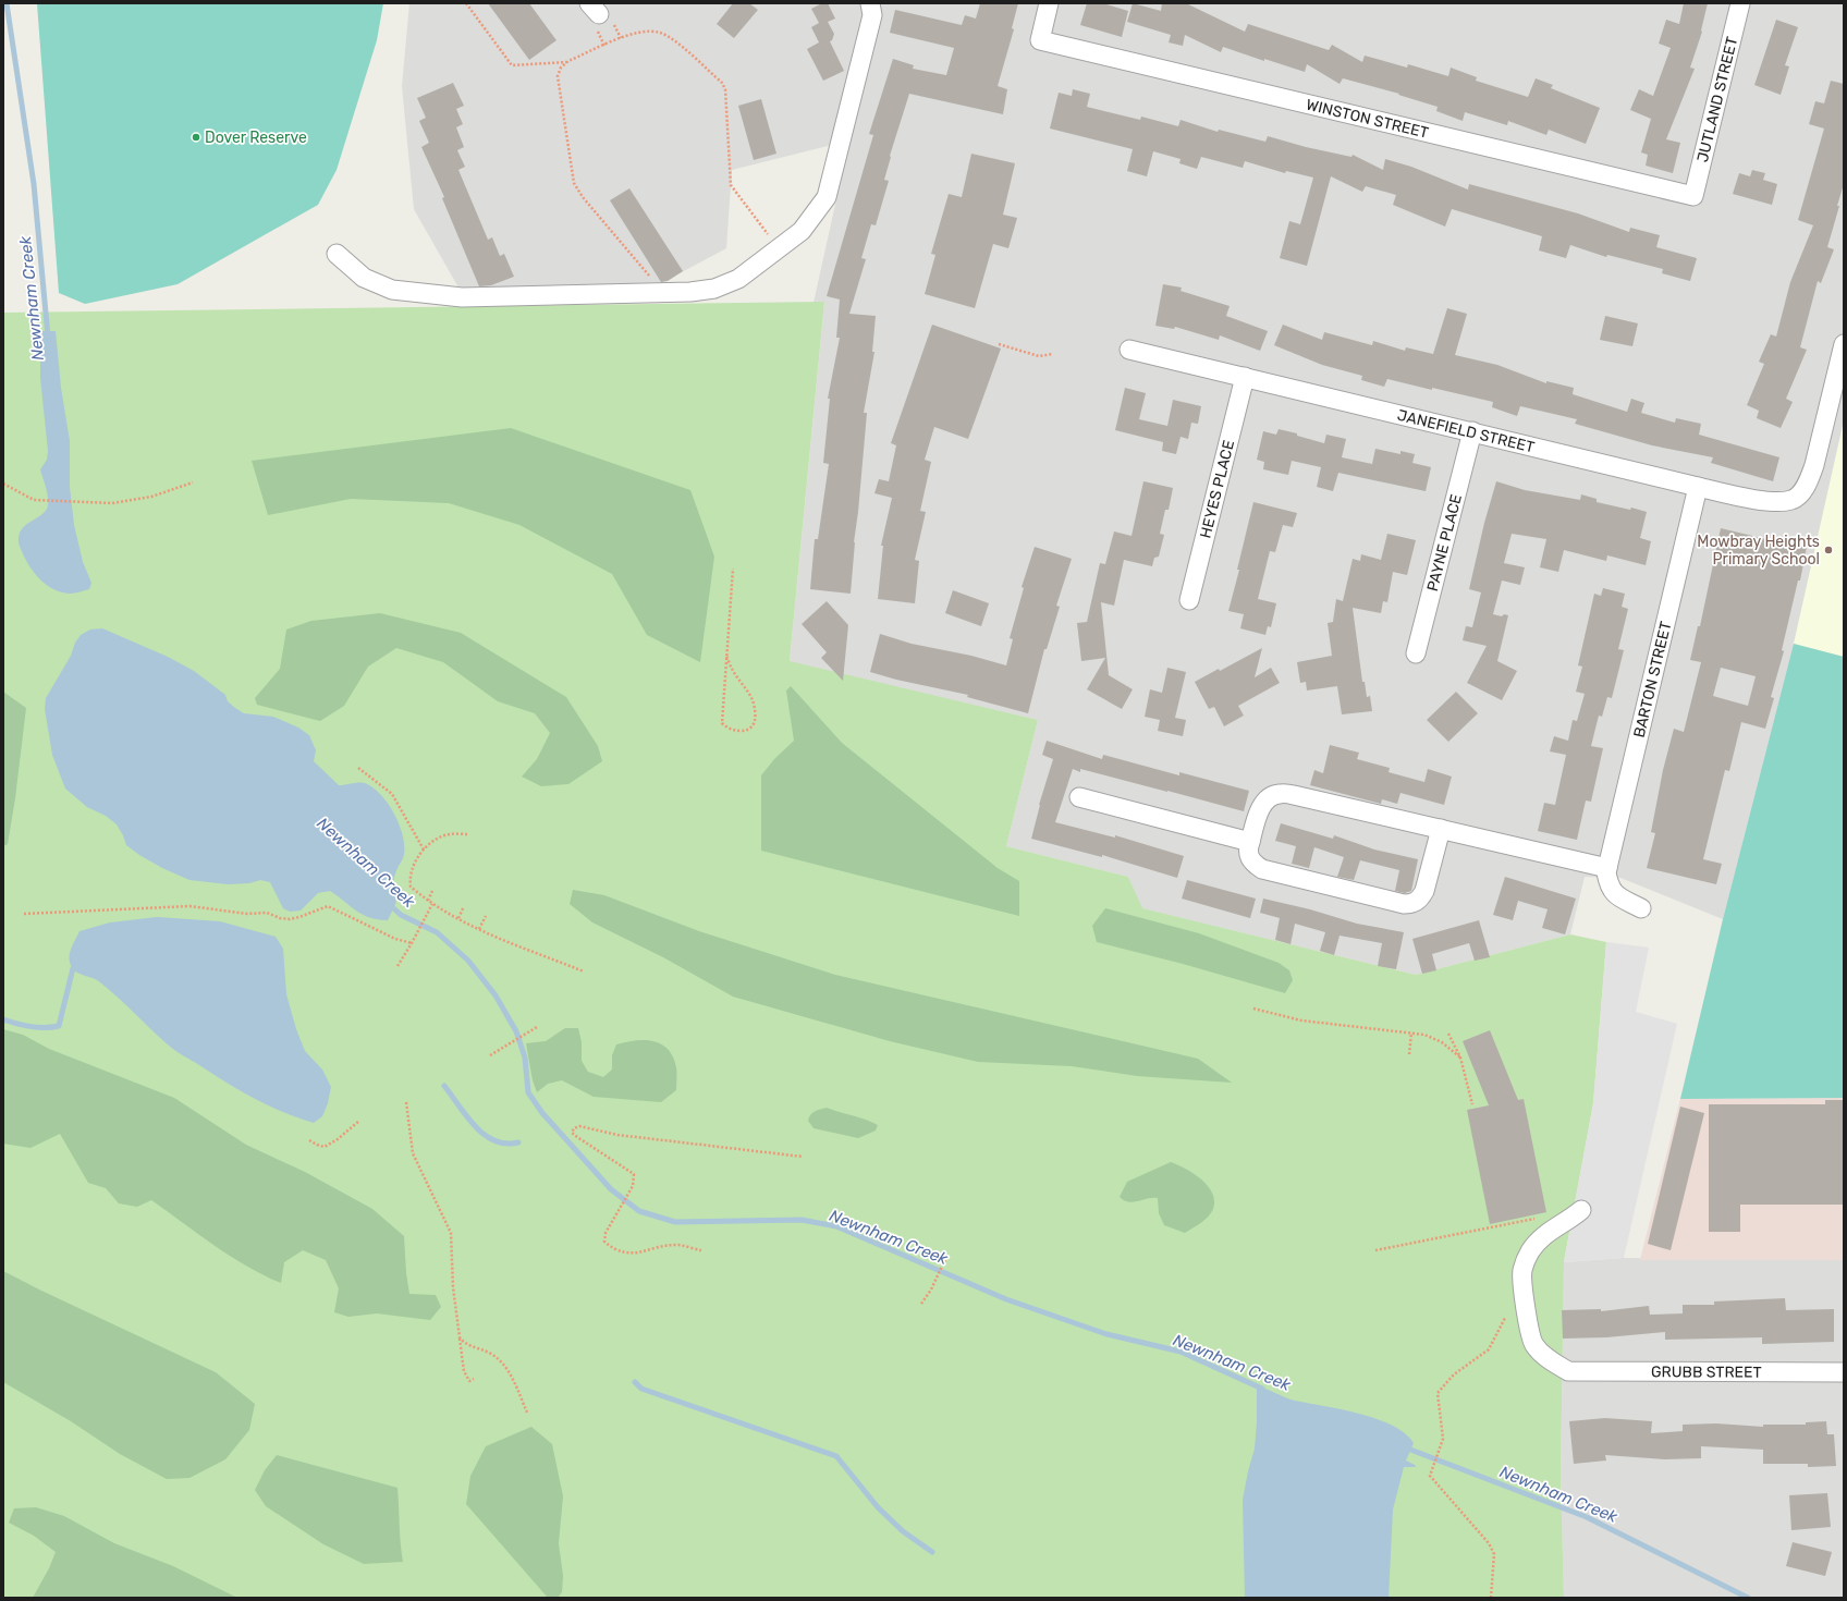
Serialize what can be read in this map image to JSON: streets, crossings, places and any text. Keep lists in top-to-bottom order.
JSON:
{
  "streets": {
    "street": [
      "JUTLAND STREET",
      "WINSTON STREET",
      "JANEFIELD STREET",
      "HEYES PLACE",
      "PAYNE PLACE",
      "BARTON STREET",
      "GRUBB STREET"
    ]
  },
  "crossings": [
    ["JUTLAND STREET", "WINSTON STREET"],
    ["JANEFIELD STREET", "HEYES PLACE"],
    ["JANEFIELD STREET", "PAYNE PLACE"],
    ["JANEFIELD STREET", "BARTON STREET"]
  ],
  "water": ["Newnham Creek"],
  "places": ["Dover Reserve", "Mowbray Heights Primary School"]
}
